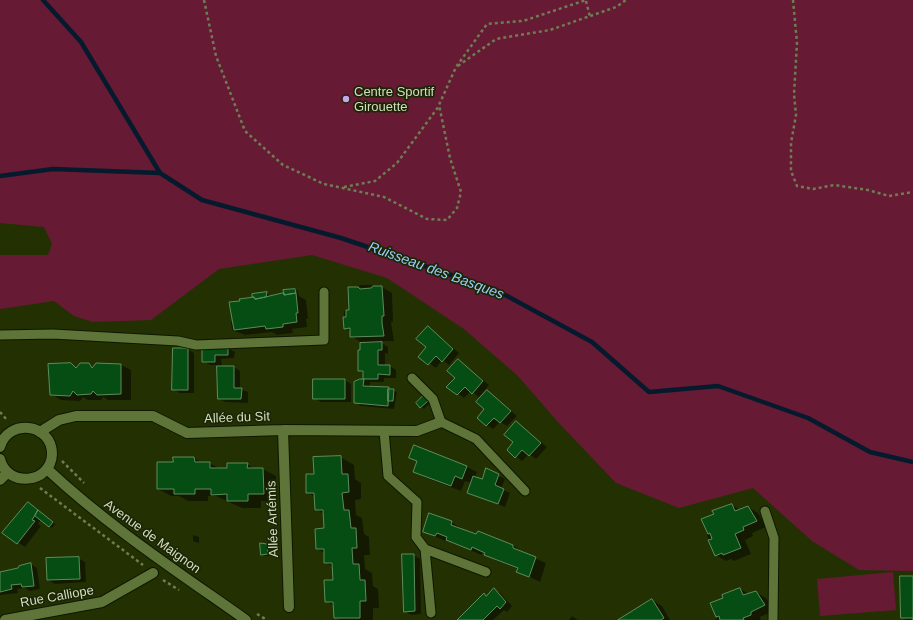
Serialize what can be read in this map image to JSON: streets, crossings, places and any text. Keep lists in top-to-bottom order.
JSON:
{
  "streets": {
    "street": [
      "Allée du Sit",
      "Allée Artémis",
      "Avenue de Maignon",
      "Rue Calliope"
    ]
  },
  "crossings": [
    ["Allée du Sit", "Allée Artémis"]
  ],
  "water": ["Ruisseau des Basques"],
  "places": ["Centre Sportif Girouette"]
}
